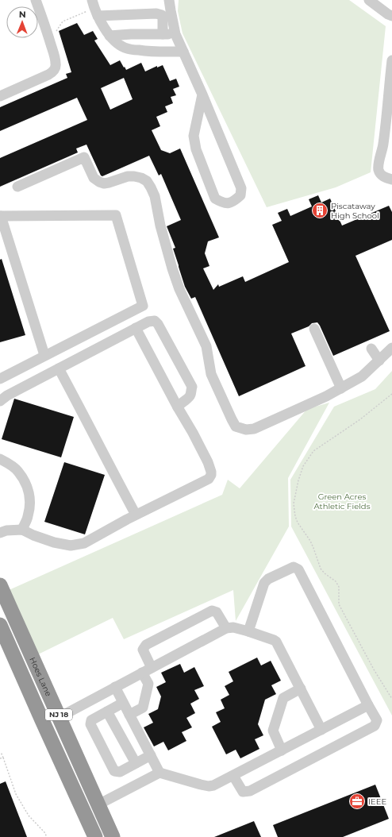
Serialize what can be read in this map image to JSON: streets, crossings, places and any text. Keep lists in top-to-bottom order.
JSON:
{
  "streets": {
    "highway": ["Hoes Lane", "NJ 18"]
  },
  "parks": ["Green Acres Athletic Fields"],
  "places": {
    "building": ["Piscataway High School"],
    "office": ["IEEE"]
  },
  "north": "top"
}
